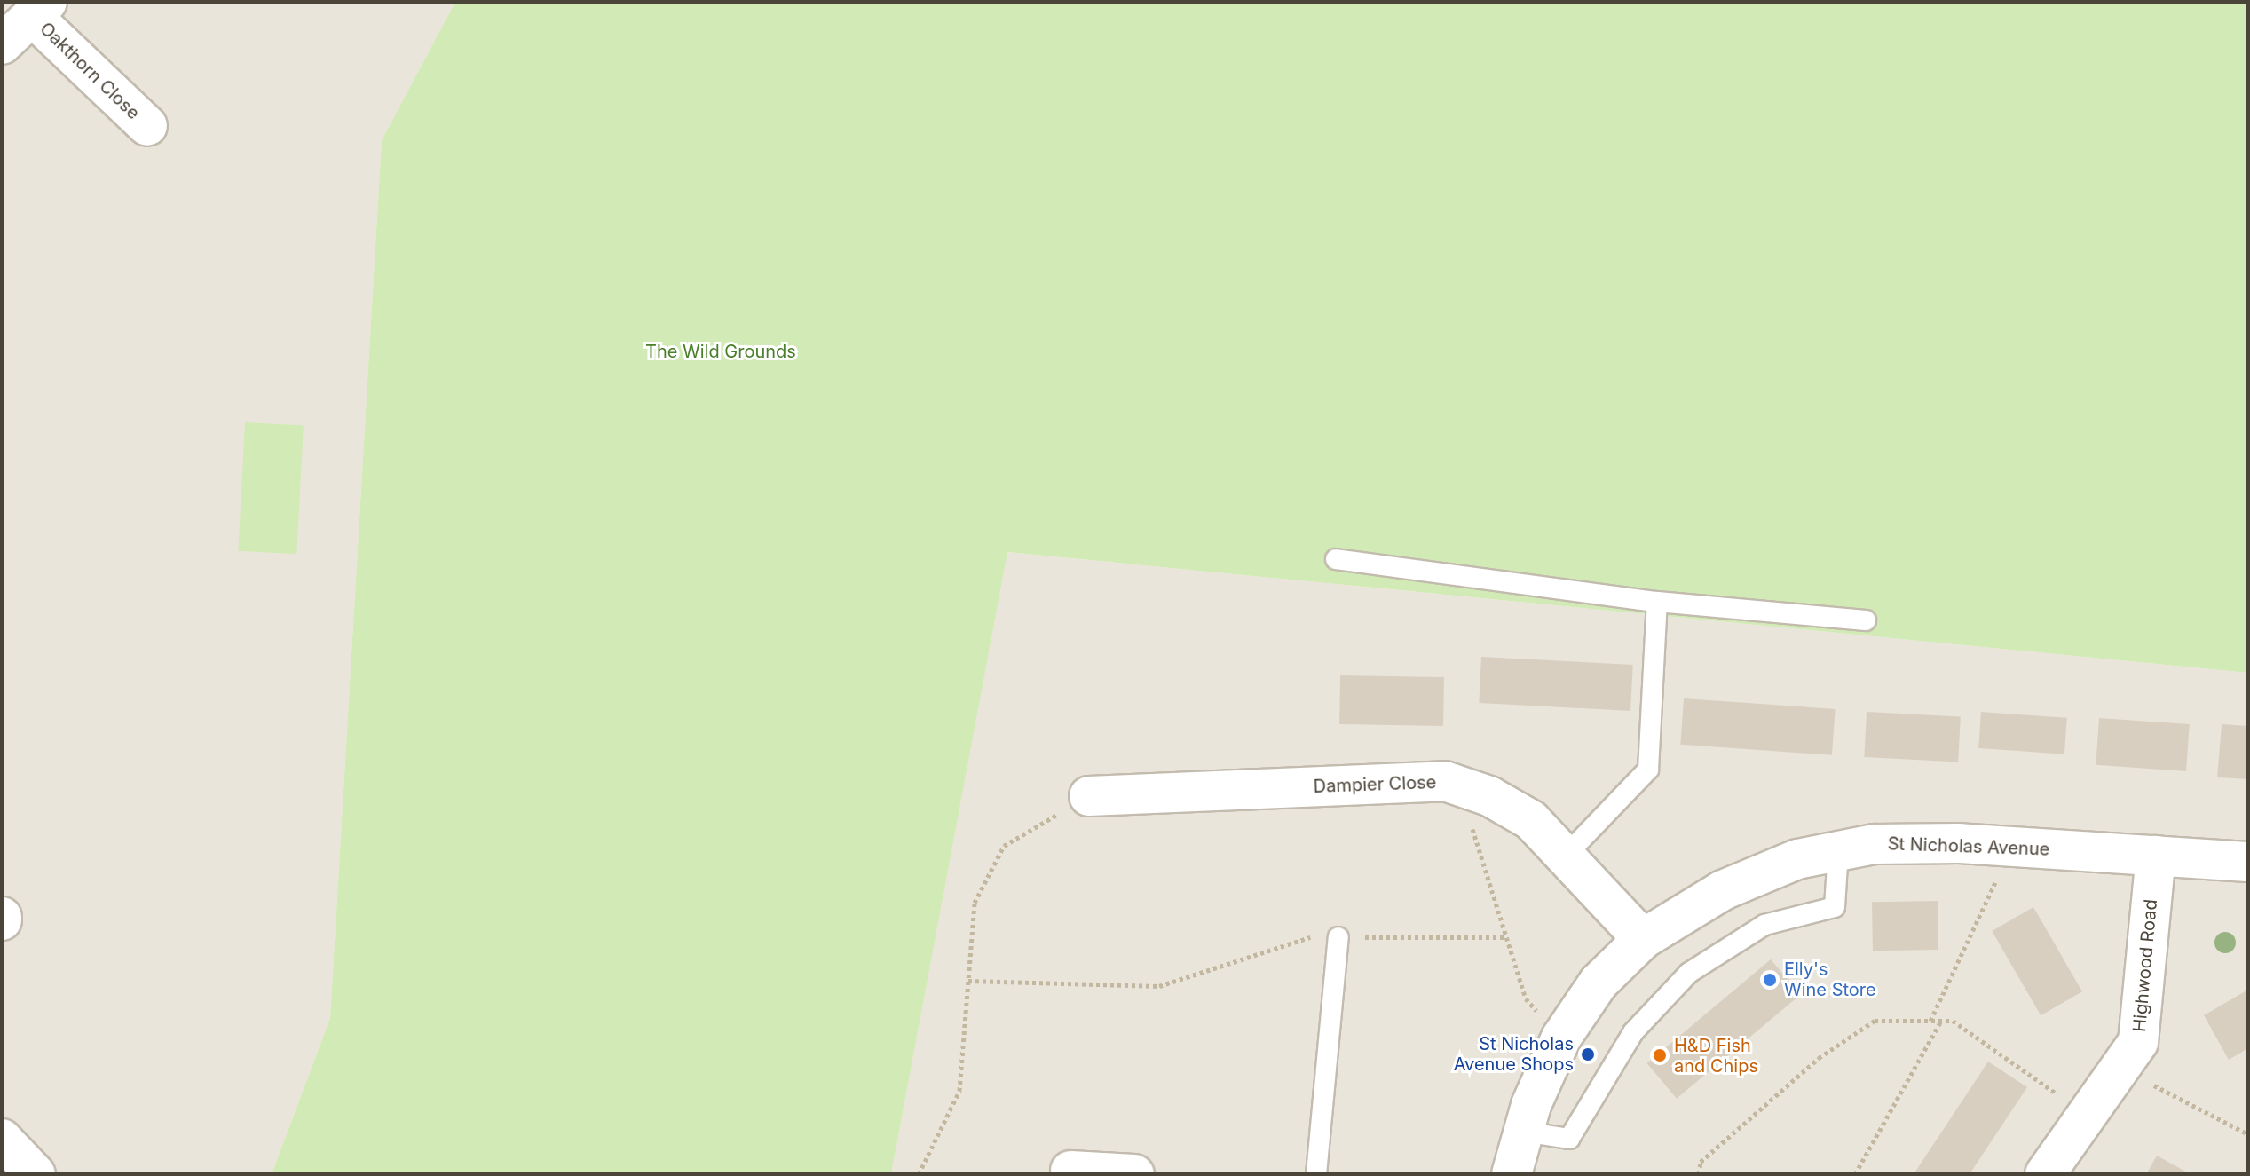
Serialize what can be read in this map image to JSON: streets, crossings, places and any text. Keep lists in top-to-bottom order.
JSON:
{
  "streets": {
    "street": [
      "Oakthorn Close",
      "Dampier Close",
      "St Nicholas Avenue",
      "Highwood Road"
    ]
  },
  "crossings": [
    ["Dampier Close", "St Nicholas Avenue"],
    ["St Nicholas Avenue", "Highwood Road"]
  ],
  "parks": ["The Wild Grounds"],
  "places": ["Elly's Wine Store", "St Nicholas Avenue Shops", "H&D Fish and Chips"]
}
